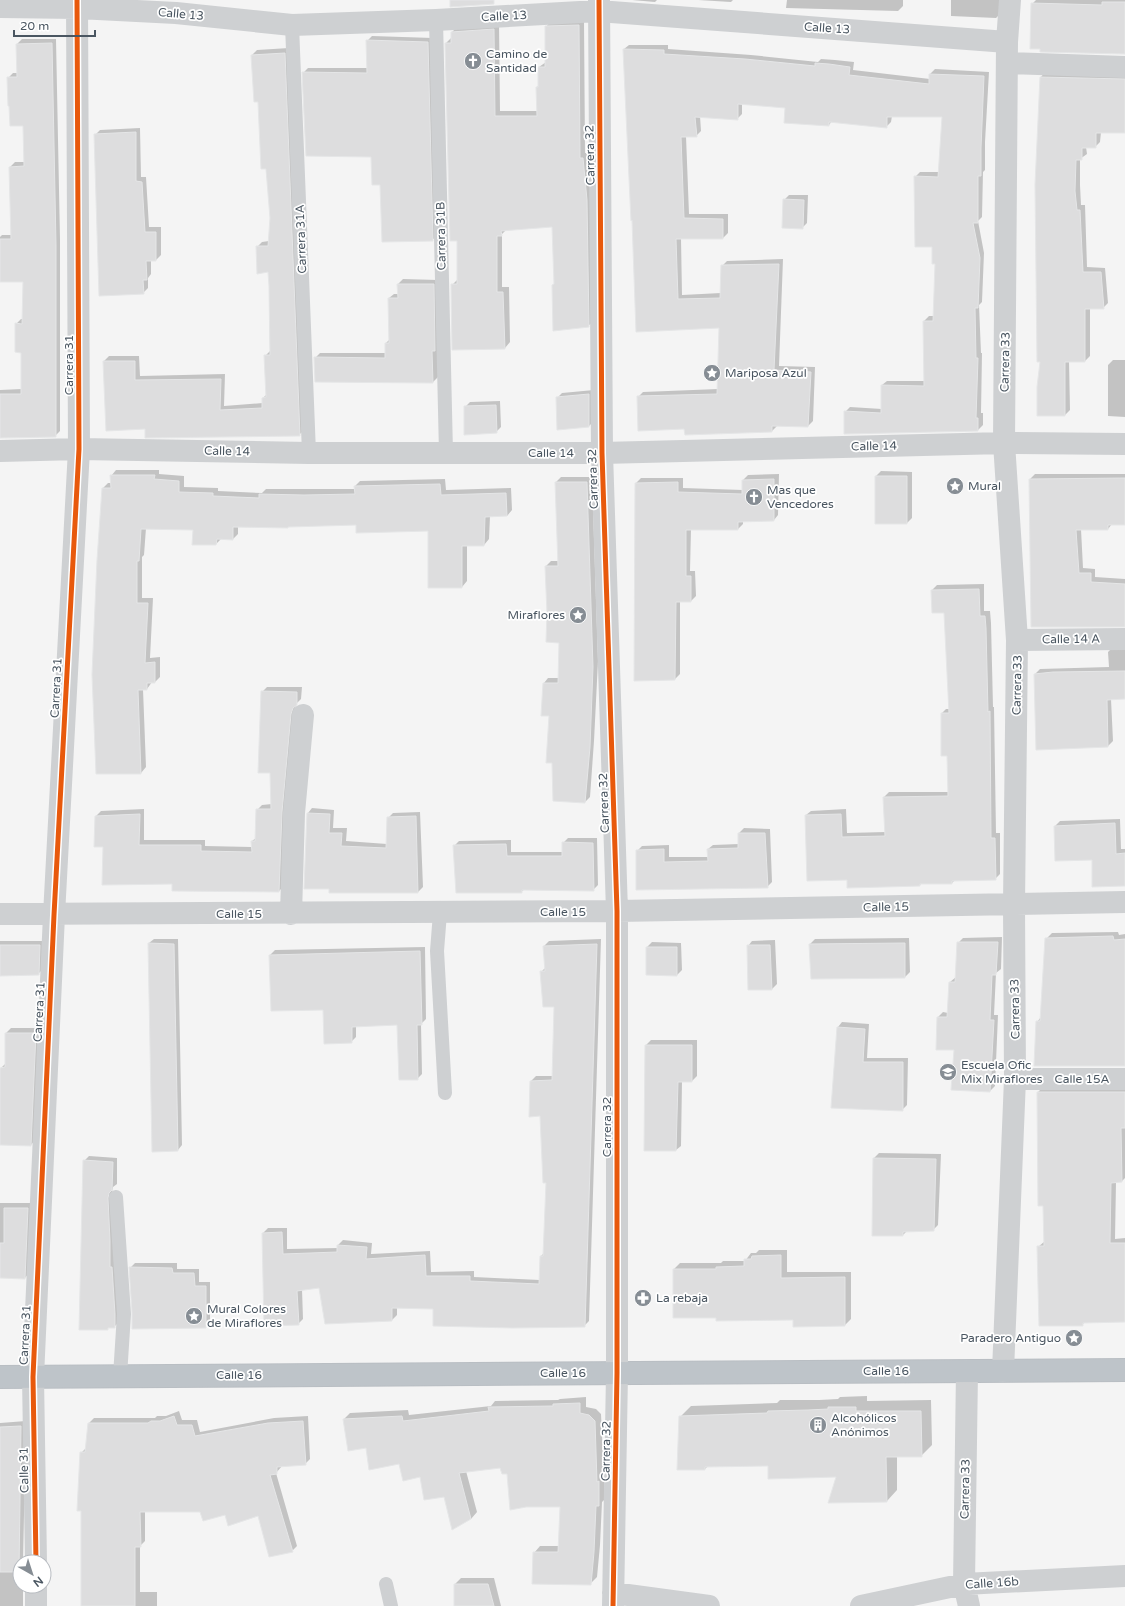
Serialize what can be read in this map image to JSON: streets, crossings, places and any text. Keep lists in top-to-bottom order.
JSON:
{
  "streets": {
    "highway": ["Calle 16"],
    "street": [
      "Calle 13",
      "Carrera 32",
      "Carrera 33",
      "Carrera 31",
      "Calle 14",
      "Calle 14 A",
      "Calle 15",
      "Calle 15A",
      "Calle 31",
      "Calle 16b"
    ],
    "lane": ["Carrera 31B", "Carrera 31A"]
  },
  "crossings": [
    ["Calle 13", "Carrera 32"],
    ["Calle 13", "Carrera 31B"],
    ["Calle 13", "Carrera 31A"],
    ["Calle 13", "Carrera 33"],
    ["Calle 13", "Carrera 31"],
    ["Carrera 32", "Calle 14"],
    ["Carrera 32", "Calle 15"],
    ["Carrera 32", "Calle 16"],
    ["Carrera 31B", "Calle 14"],
    ["Carrera 31A", "Calle 14"],
    ["Carrera 33", "Calle 14"],
    ["Carrera 33", "Calle 14 A"],
    ["Carrera 33", "Calle 15"],
    ["Carrera 33", "Calle 15A"],
    ["Carrera 33", "Calle 16"],
    ["Carrera 33", "Calle 16b"],
    ["Carrera 31", "Calle 14"],
    ["Carrera 31", "Calle 15"],
    ["Carrera 31", "Calle 16"],
    ["Carrera 31", "Calle 31"],
    ["Calle 16", "Calle 31"]
  ],
  "places": {
    "church": ["Camino de Santidad", "Mas que Vencedores"],
    "place": [
      "Mariposa Azul",
      "Mural",
      "Miraflores",
      "Mural Colores de Miraflores",
      "Paradero Antiguo"
    ],
    "school or university": ["Escuela Ofic Mix Miraflores"],
    "pharmacy": ["La rebaja"],
    "building": ["Alcohólicos Anónimos"]
  },
  "scale_bar": "20 m",
  "north": "bottom right"
}
